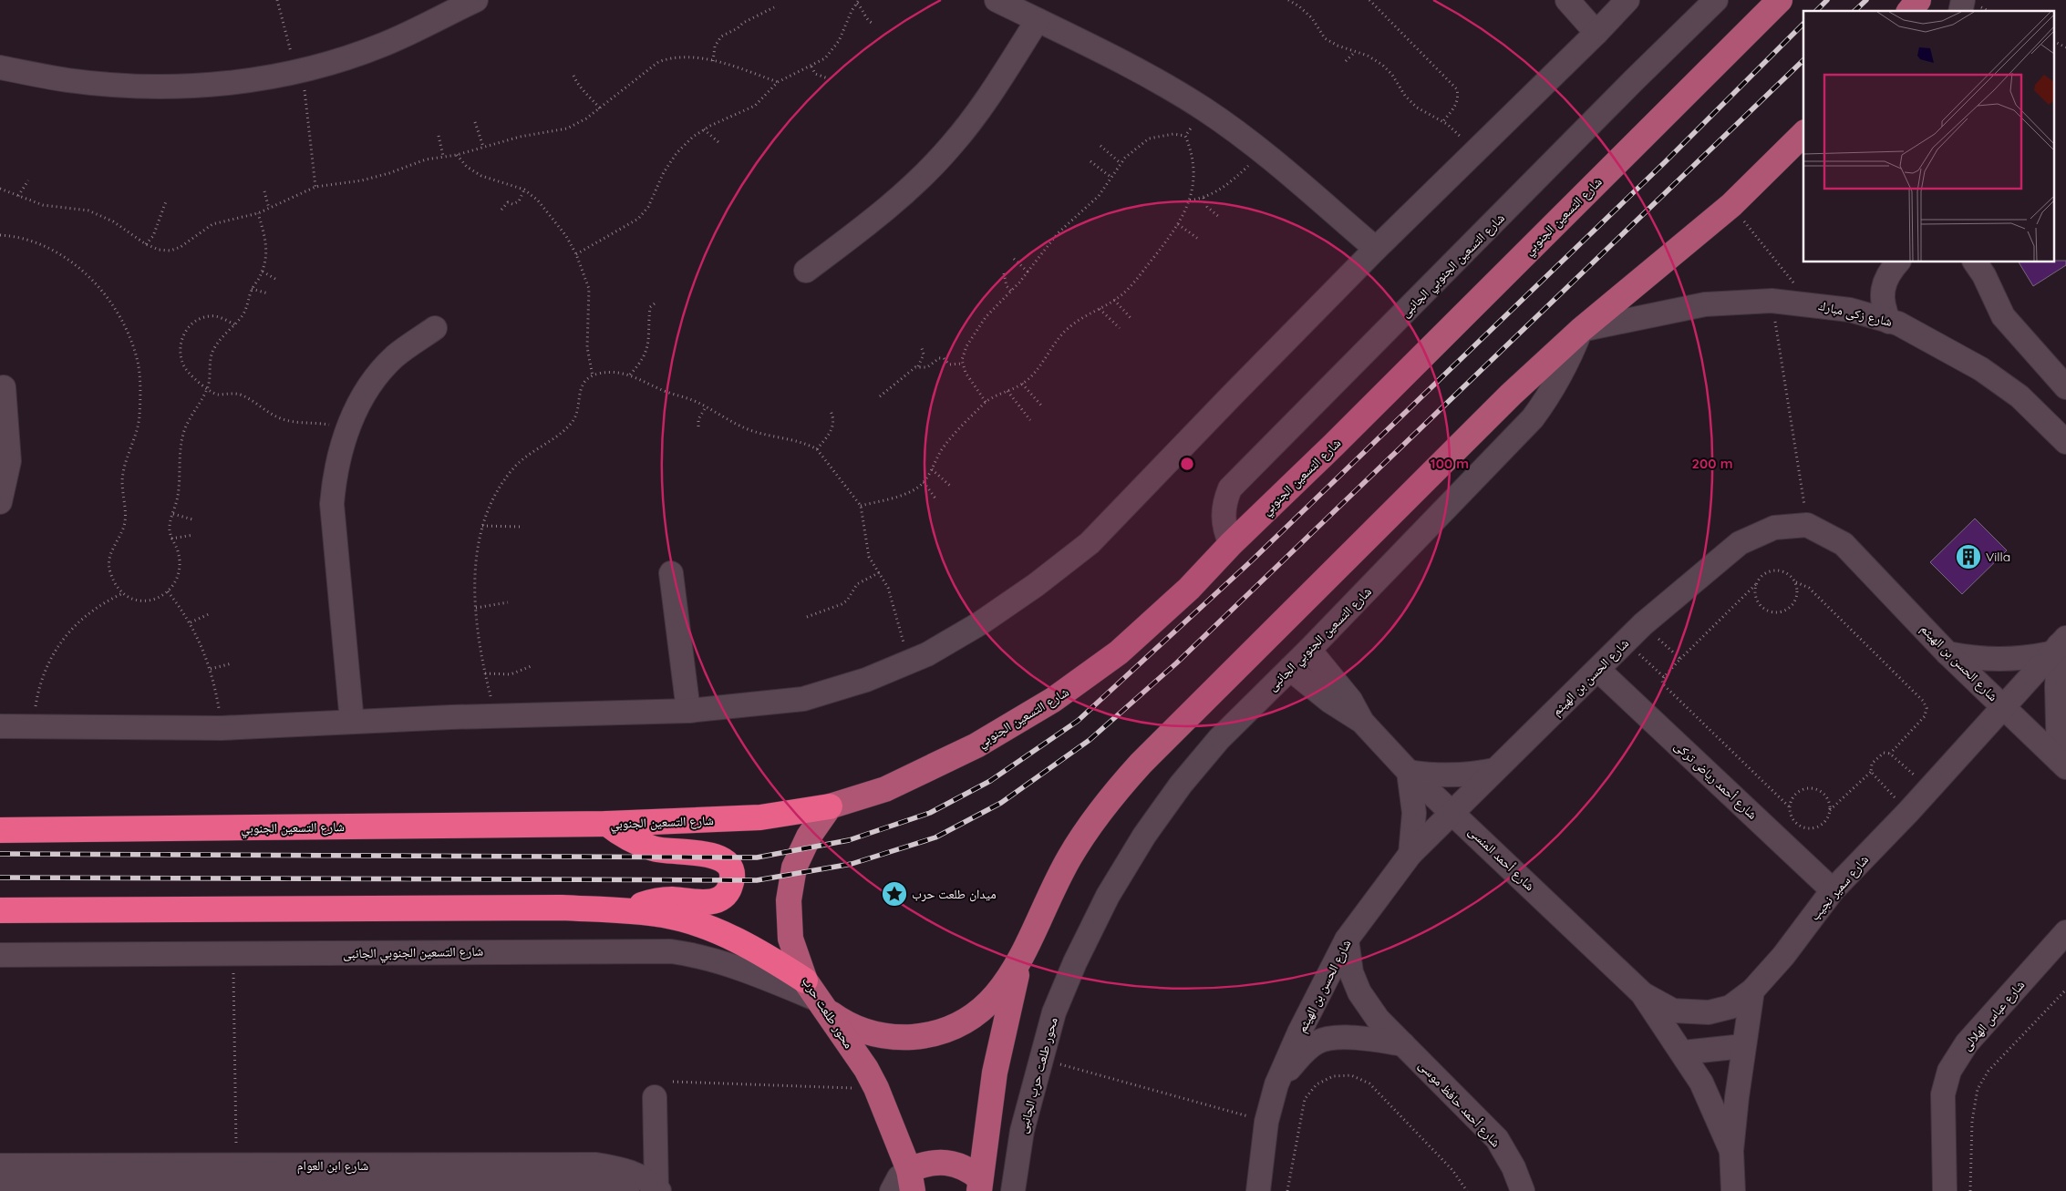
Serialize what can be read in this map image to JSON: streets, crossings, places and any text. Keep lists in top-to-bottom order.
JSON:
{
  "streets": {
    "highway": ["شارع التسعين الجنوبي"],
    "main road": ["محور طلعت حرب"],
    "street": [
      "شارع التسعين الجنوبي الجانبى",
      "شارع زكى مبارك",
      "شارع الحسن بن الهيثم",
      "شارع أحمد رياض تركى",
      "شارع أحمد المنسى",
      "شارع سمير نجيب",
      "شارع عباس الهلالى",
      "محور طلعت حرب الجانبى",
      "شارع أحمد حافظ موسى",
      "شارع ابن العوام"
    ]
  },
  "crossings": [
    ["شارع التسعين الجنوبي", "شارع التسعين الجنوبي الجانبى"],
    ["شارع التسعين الجنوبي", "محور طلعت حرب"],
    ["شارع التسعين الجنوبي الجانبى", "شارع زكى مبارك"],
    ["شارع التسعين الجنوبي الجانبى", "شارع أحمد المنسى"],
    ["شارع التسعين الجنوبي الجانبى", "محور طلعت حرب"],
    ["شارع التسعين الجنوبي الجانبى", "محور طلعت حرب الجانبى"],
    ["شارع الحسن بن الهيثم", "شارع أحمد رياض تركى"],
    ["شارع الحسن بن الهيثم", "شارع أحمد المنسى"],
    ["شارع الحسن بن الهيثم", "شارع سمير نجيب"],
    ["شارع الحسن بن الهيثم", "شارع أحمد حافظ موسى"],
    ["شارع أحمد رياض تركى", "شارع سمير نجيب"],
    ["شارع أحمد المنسى", "شارع سمير نجيب"]
  ],
  "places": {
    "building": ["Villa"],
    "place": ["ميدان طلعت حرب"]
  },
  "rings": ["100 m", "200 m"]
}
